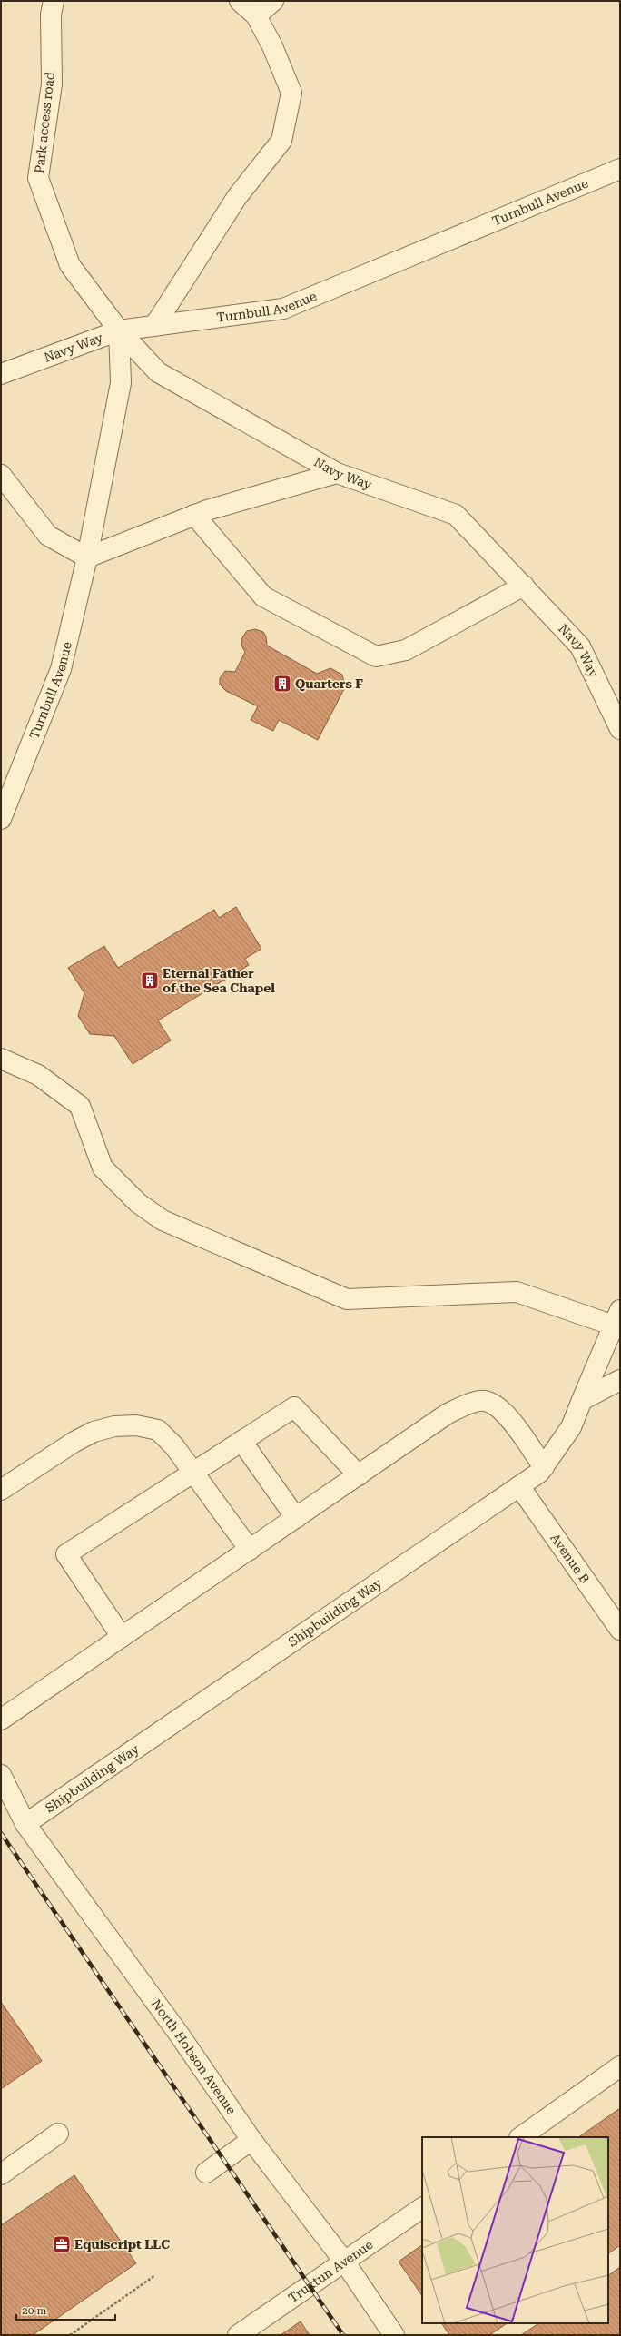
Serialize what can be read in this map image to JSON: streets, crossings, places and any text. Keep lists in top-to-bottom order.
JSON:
{
  "streets": {
    "street": [
      "Park access road",
      "Turnbull Avenue",
      "Navy Way",
      "Avenue B",
      "Shipbuilding Way",
      "North Hobson Avenue",
      "Truxtun Avenue"
    ]
  },
  "crossings": [
    ["Park access road", "Turnbull Avenue"],
    ["Park access road", "Navy Way"],
    ["Turnbull Avenue", "Navy Way"],
    ["Avenue B", "Shipbuilding Way"],
    ["Shipbuilding Way", "North Hobson Avenue"],
    ["North Hobson Avenue", "Truxtun Avenue"]
  ],
  "places": {
    "building": ["Quarters F", "Eternal Father of the Sea Chapel"],
    "office": ["Equiscript LLC"]
  },
  "scale_bar": "20 m"
}
